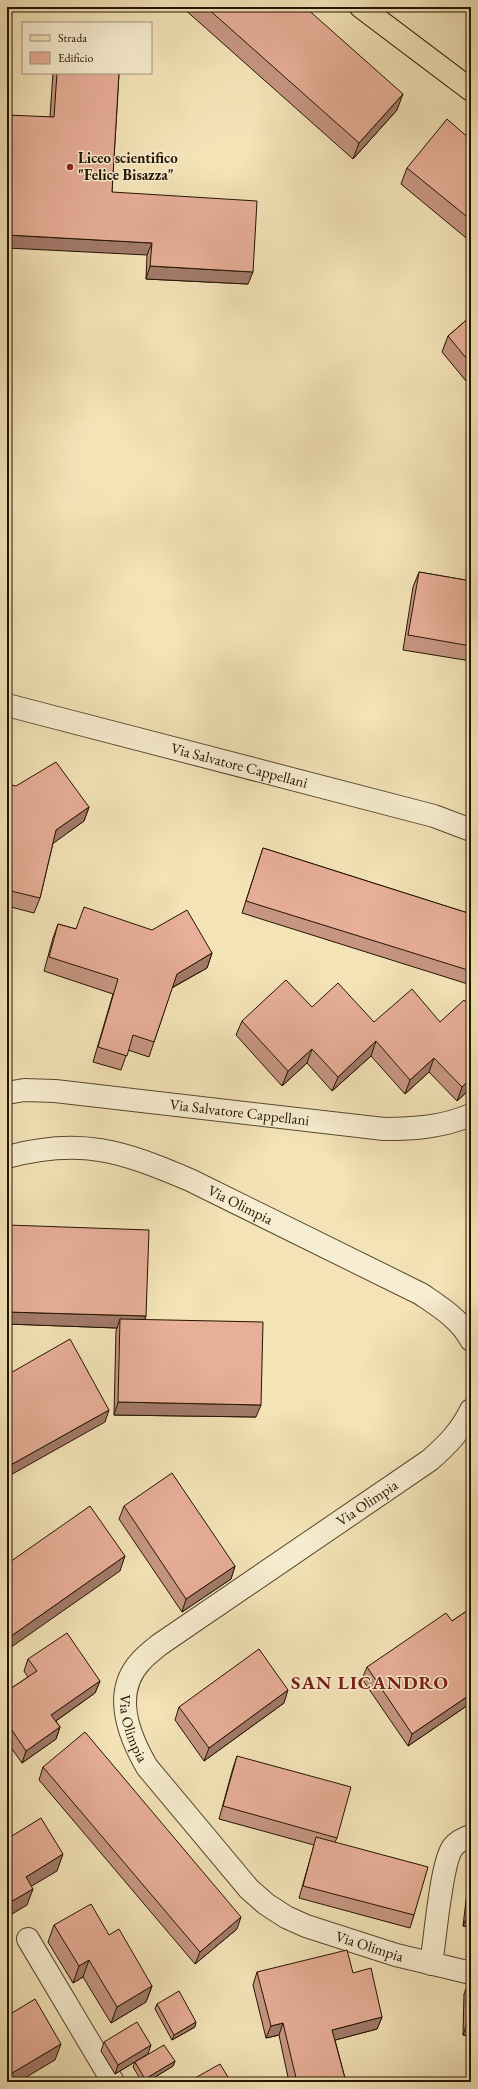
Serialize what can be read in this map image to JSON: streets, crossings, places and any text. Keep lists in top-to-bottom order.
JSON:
{
  "streets": {
    "street": ["Via Salvatore Cappellani", "Via Olimpia"]
  },
  "districts": ["SAN LICANDRO"],
  "places": ["Liceo scientifico \"Felice Bisazza\""],
  "legend": ["Strada", "Edificio"]
}
